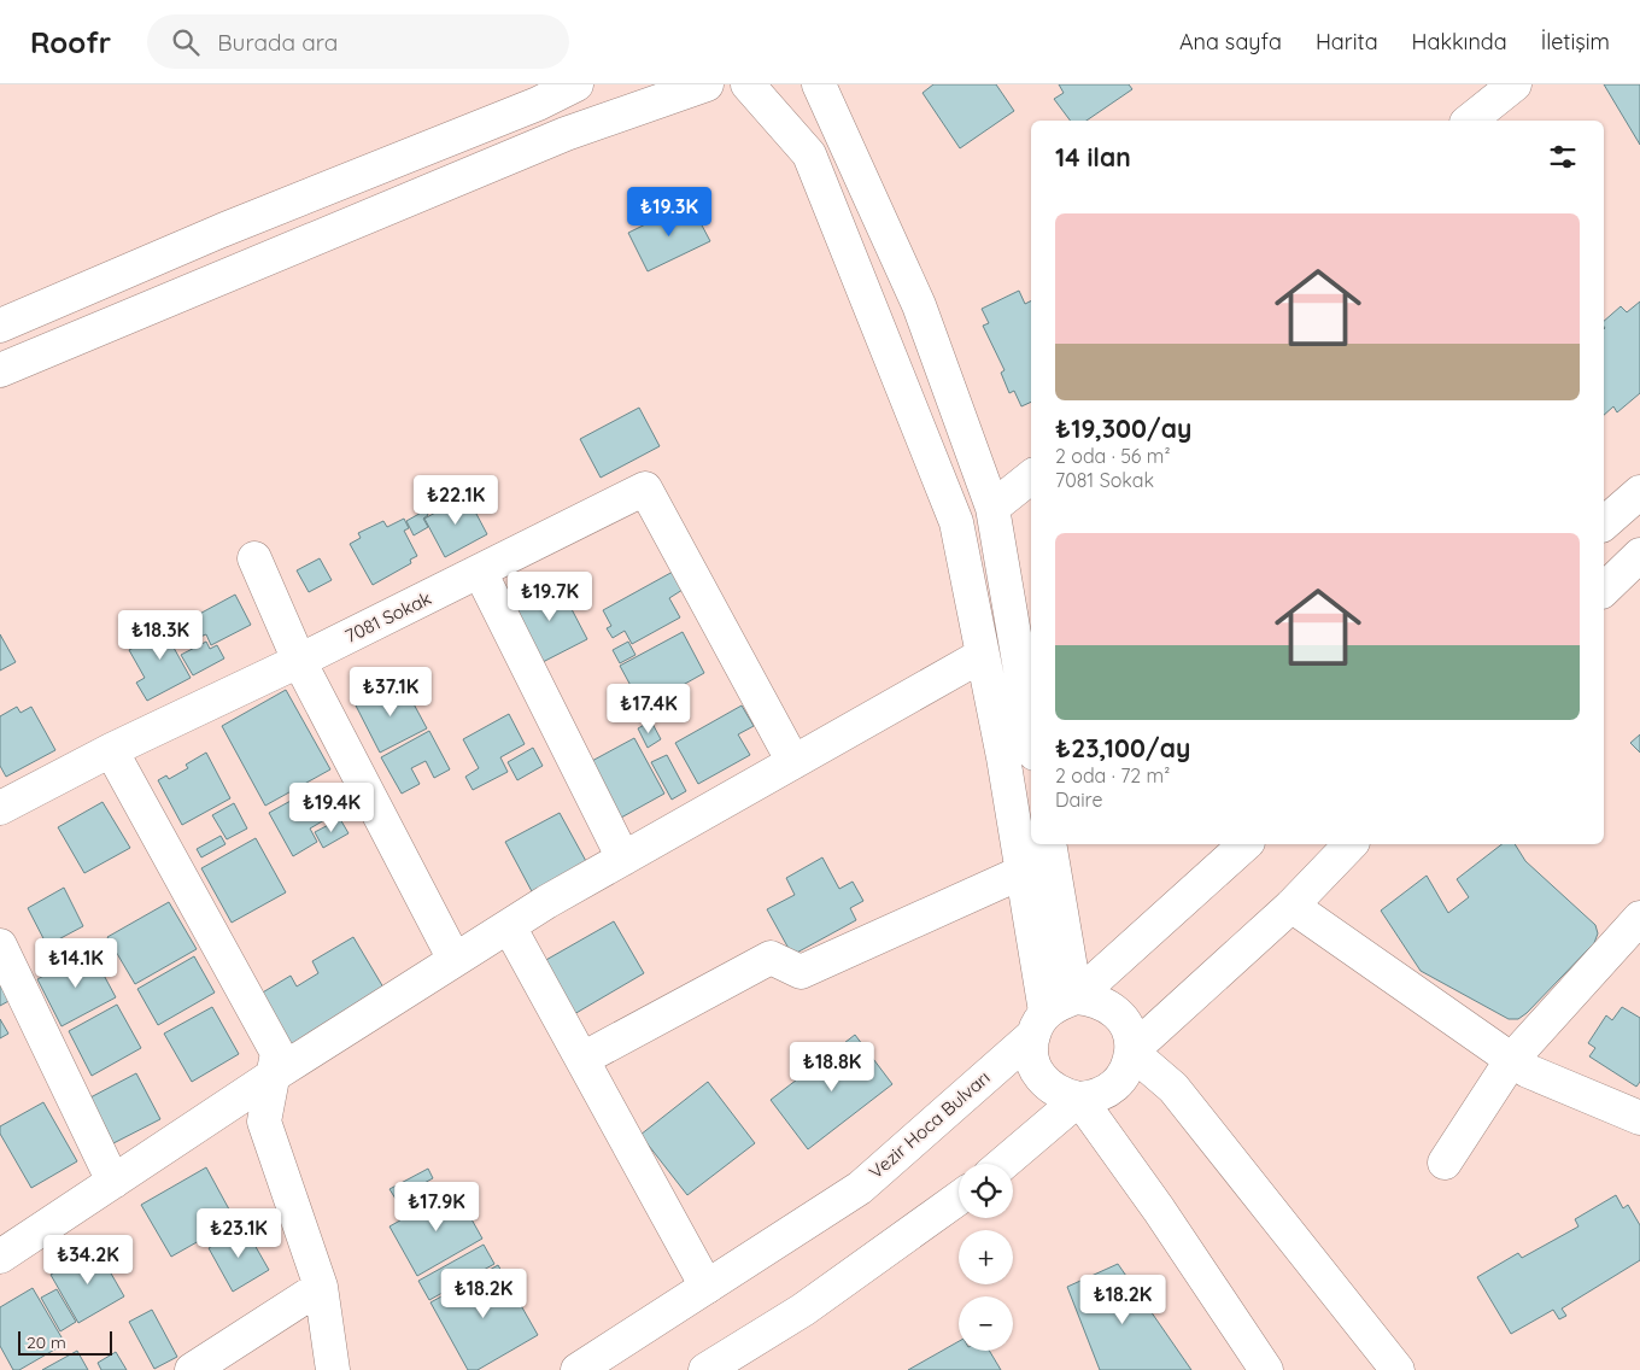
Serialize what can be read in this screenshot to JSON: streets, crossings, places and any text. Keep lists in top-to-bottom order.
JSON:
{
  "streets": {
    "street": ["7081 Sokak", "Vezir Hoca Bulvarı"]
  },
  "scale_bar": "20 m",
  "page": {
    "header": "Roofr",
    "search": "Burada ara",
    "nav": [
      "Ana sayfa",
      "Harita",
      "Hakkında",
      "İletişim"
    ],
    "heading": "14 ilan",
    "price": [
      "₺19.3K",
      "₺22.1K",
      "₺19.7K",
      "₺18.3K",
      "₺37.1K",
      "₺17.4K",
      "₺19.4K",
      "₺14.1K",
      "₺18.8K",
      "₺17.9K",
      "₺23.1K",
      "₺34.2K",
      "₺18.2K",
      "₺18.2K"
    ],
    "list": [
      {
        "name": "₺19,300/ay",
        "note": "2 oda · 56 m² · 7081 Sokak"
      },
      {
        "name": "₺23,100/ay",
        "note": "2 oda · 72 m² · Daire"
      }
    ],
    "map_buttons": ["+", "−"],
    "scale": "20 m"
  }
}
